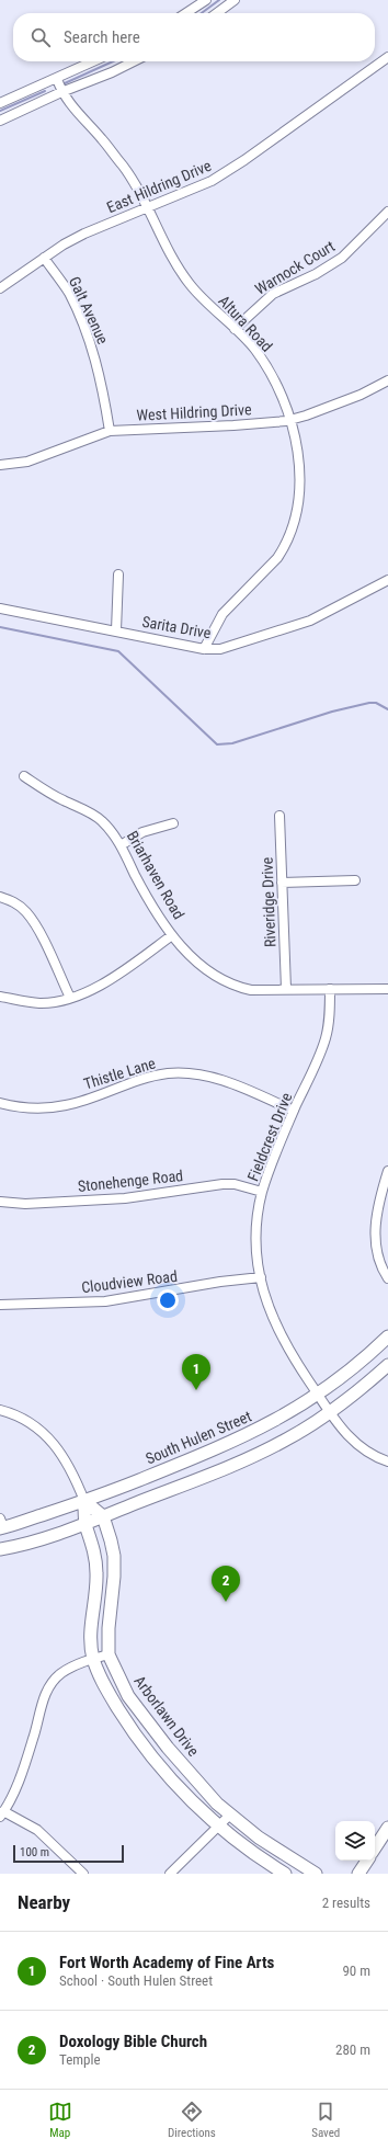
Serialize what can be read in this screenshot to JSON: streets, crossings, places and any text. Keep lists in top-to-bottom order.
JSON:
{
  "streets": {
    "main road": ["South Hulen Street", "Arborlawn Drive"],
    "street": [
      "East Hildring Drive",
      "Warnock Court",
      "Galt Avenue",
      "Altura Road",
      "West Hildring Drive",
      "Sarita Drive",
      "Briarhaven Road",
      "Riveridge Drive",
      "Thistle Lane",
      "Fieldcrest Drive",
      "Stonehenge Road",
      "Cloudview Road"
    ]
  },
  "crossings": [
    ["East Hildring Drive", "Galt Avenue"],
    ["East Hildring Drive", "Altura Road"],
    ["Warnock Court", "Altura Road"],
    ["Galt Avenue", "West Hildring Drive"],
    ["Altura Road", "West Hildring Drive"],
    ["Altura Road", "Sarita Drive"],
    ["Briarhaven Road", "Riveridge Drive"],
    ["Briarhaven Road", "Fieldcrest Drive"],
    ["Thistle Lane", "Fieldcrest Drive"],
    ["Fieldcrest Drive", "Stonehenge Road"],
    ["Fieldcrest Drive", "Cloudview Road"],
    ["Fieldcrest Drive", "South Hulen Street"]
  ],
  "scale_bar": "100 m",
  "page": {
    "search": "Search here",
    "pins": ["1", "2"],
    "scale": "100 m",
    "heading": ["Nearby", "2 results"],
    "list": [
      {
        "mark": "1",
        "name": "Fort Worth Academy of Fine Arts",
        "note": "School · South Hulen Street",
        "value": "90 m"
      },
      {
        "mark": "2",
        "name": "Doxology Bible Church",
        "note": "Temple",
        "value": "280 m"
      }
    ],
    "nav": ["Map", "Directions", "Saved"]
  }
}
